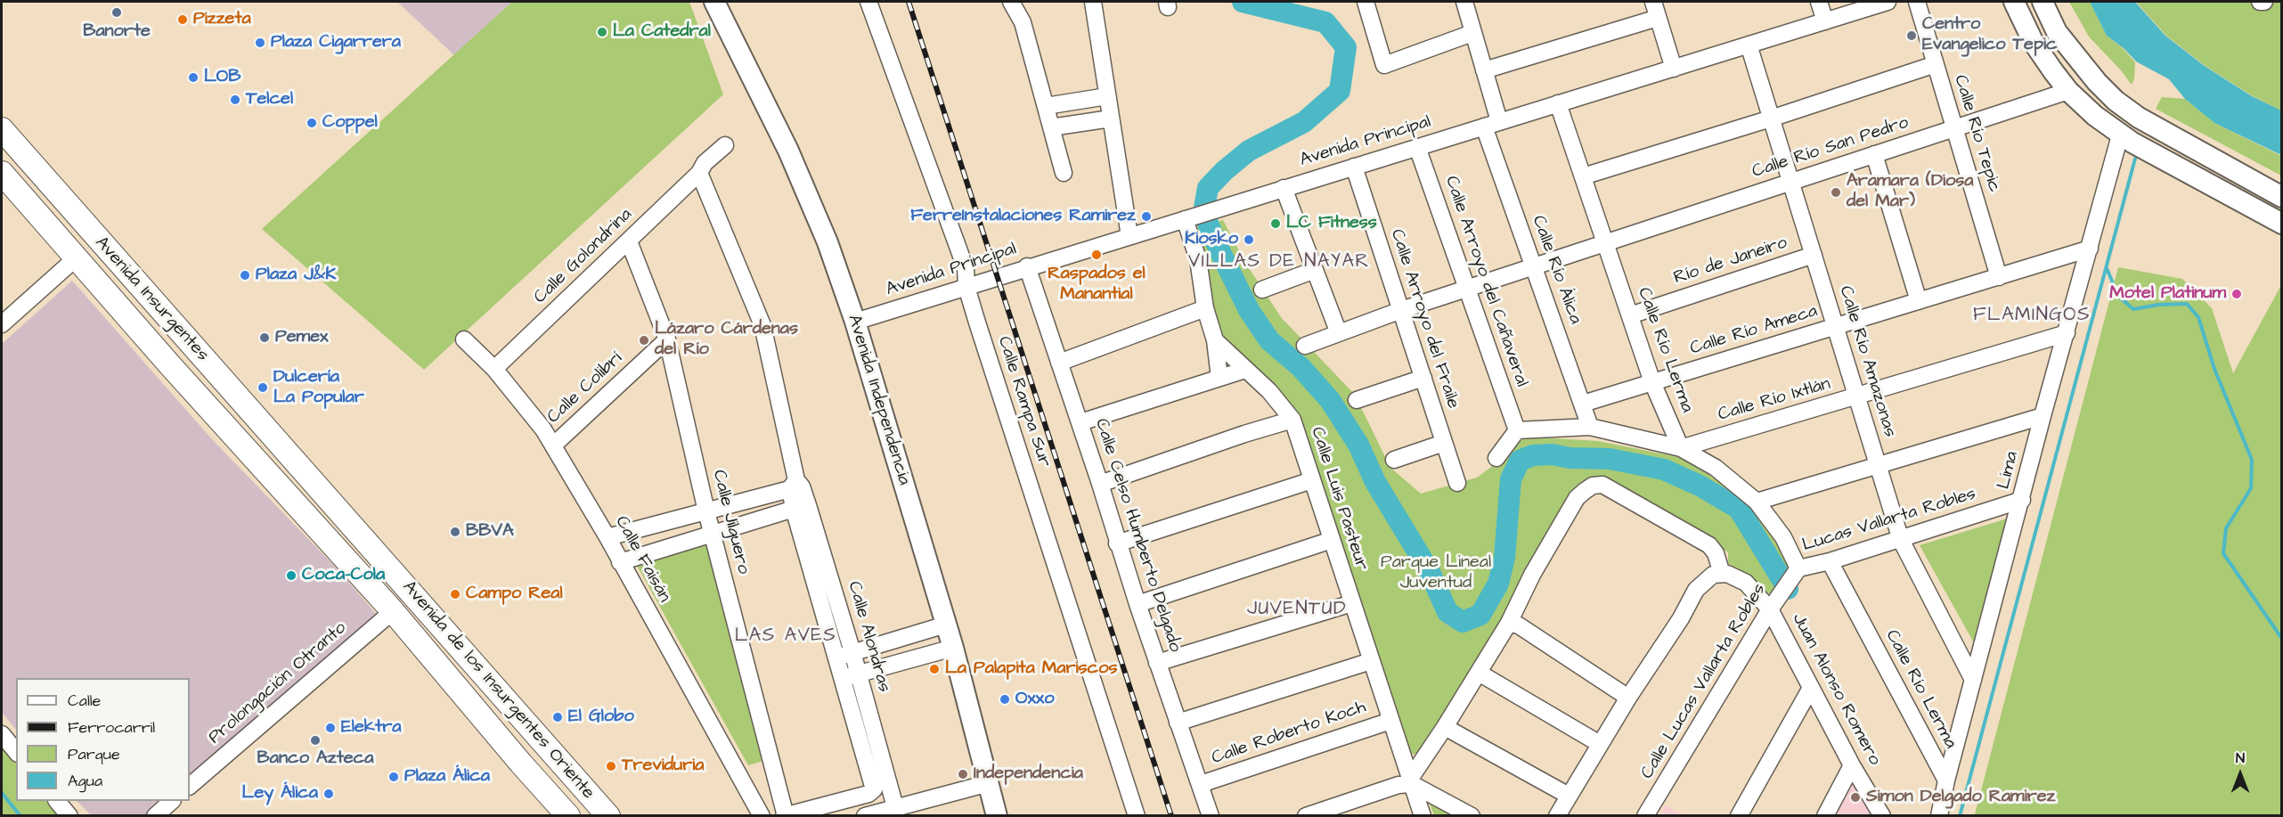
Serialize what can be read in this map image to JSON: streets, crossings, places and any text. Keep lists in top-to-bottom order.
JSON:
{
  "streets": {
    "highway": ["Avenida Insurgentes", "Avenida de los Insurgentes Oriente"],
    "main road": ["Avenida Independencia"],
    "street": [
      "Calle Río Tepic",
      "Avenida Principal",
      "Calle Río San Pedro",
      "Calle Golondrina",
      "Río de Janeiro",
      "Calle Río Álica",
      "Calle Arroyo del Cañaveral",
      "Calle Arroyo del Fraile",
      "Calle Río Ameca",
      "Calle Río Lerma",
      "Calle Río Amazonas",
      "Calle Colibrí",
      "Calle Río Ixtlán",
      "Calle Rampa Sur",
      "Lima",
      "Calle Luis Pasteur",
      "Lucas Vallarta Robles",
      "Calle Jilguero",
      "Calle Celso Humberto Delgado",
      "Calle Faisán",
      "Calle Alondras",
      "Calle Lucas Vallarta Robles",
      "Prolongación Otranto",
      "Juan Alonso Romero",
      "Calle Roberto Koch"
    ]
  },
  "crossings": [
    ["Calle Río Tepic", "Calle Río San Pedro"],
    ["Calle Río Tepic", "Calle Río Ameca"],
    ["Avenida Principal", "Calle Río Álica"],
    ["Avenida Principal", "Calle Arroyo del Cañaveral"],
    ["Avenida Principal", "Calle Arroyo del Fraile"],
    ["Avenida Principal", "Calle Río Lerma"],
    ["Avenida Principal", "Calle Río Amazonas"],
    ["Avenida Principal", "Avenida Independencia"],
    ["Avenida Principal", "Calle Rampa Sur"],
    ["Avenida Principal", "Calle Luis Pasteur"],
    ["Avenida Principal", "Calle Celso Humberto Delgado"],
    ["Calle Río San Pedro", "Calle Río Álica"],
    ["Calle Río San Pedro", "Calle Arroyo del Cañaveral"],
    ["Calle Río San Pedro", "Calle Arroyo del Fraile"],
    ["Calle Río San Pedro", "Calle Río Lerma"],
    ["Calle Río San Pedro", "Calle Río Amazonas"],
    ["Calle Golondrina", "Calle Jilguero"],
    ["Calle Golondrina", "Calle Faisán"],
    ["Calle Golondrina", "Calle Alondras"],
    ["Río de Janeiro", "Calle Río Lerma"],
    ["Río de Janeiro", "Calle Río Amazonas"],
    ["Calle Río Álica", "Calle Río Ameca"],
    ["Calle Río Álica", "Calle Río Ixtlán"],
    ["Calle Arroyo del Cañaveral", "Calle Río Ixtlán"],
    ["Avenida Insurgentes", "Avenida de los Insurgentes Oriente"],
    ["Calle Río Ameca", "Calle Río Lerma"],
    ["Calle Río Ameca", "Calle Río Amazonas"],
    ["Calle Río Ameca", "Lima"],
    ["Calle Río Lerma", "Calle Río Ixtlán"],
    ["Calle Río Lerma", "Lima"],
    ["Calle Río Lerma", "Lucas Vallarta Robles"],
    ["Calle Río Amazonas", "Calle Río Ixtlán"],
    ["Calle Río Amazonas", "Lima"],
    ["Calle Río Amazonas", "Lucas Vallarta Robles"],
    ["Calle Colibrí", "Calle Jilguero"],
    ["Calle Colibrí", "Calle Faisán"],
    ["Calle Río Ixtlán", "Lima"],
    ["Lima", "Lucas Vallarta Robles"],
    ["Calle Luis Pasteur", "Calle Roberto Koch"],
    ["Lucas Vallarta Robles", "Calle Lucas Vallarta Robles"],
    ["Calle Jilguero", "Calle Alondras"],
    ["Calle Celso Humberto Delgado", "Calle Roberto Koch"],
    ["Calle Lucas Vallarta Robles", "Juan Alonso Romero"],
    ["Prolongación Otranto", "Avenida de los Insurgentes Oriente"]
  ],
  "districts": [
    "VILLAS DE NAYAR",
    "FLAMINGOS",
    "JUVENTUD",
    "LAS AVES"
  ],
  "parks": ["Parque Lineal Juventud"],
  "places": [
    "Banorte",
    "Pizzeta",
    "La Catedral",
    "Centro Evangelico Tepic",
    "Plaza Cigarrera",
    "LOB",
    "Telcel",
    "Coppel",
    "Aramara (Diosa del Mar)",
    "FerreInstalaciones Ramirez",
    "LC Fitness",
    "Kiosko",
    "Raspados el Manantial",
    "Plaza J&K",
    "Motel Platinum",
    "Pemex",
    "Lázaro Cárdenas del Río",
    "Dulcería La Popular",
    "BBVA",
    "Coca-Cola",
    "Campo Real",
    "La Palapita Mariscos",
    "Oxxo",
    "El Globo",
    "Elektra",
    "Banco Azteca",
    "Treviduria",
    "Independencia",
    "Plaza Álica",
    "Ley Álica",
    "Simon Delgado Ramirez"
  ],
  "legend": [
    "Calle",
    "Ferrocarril",
    "Parque",
    "Agua"
  ],
  "north": "top"
}
